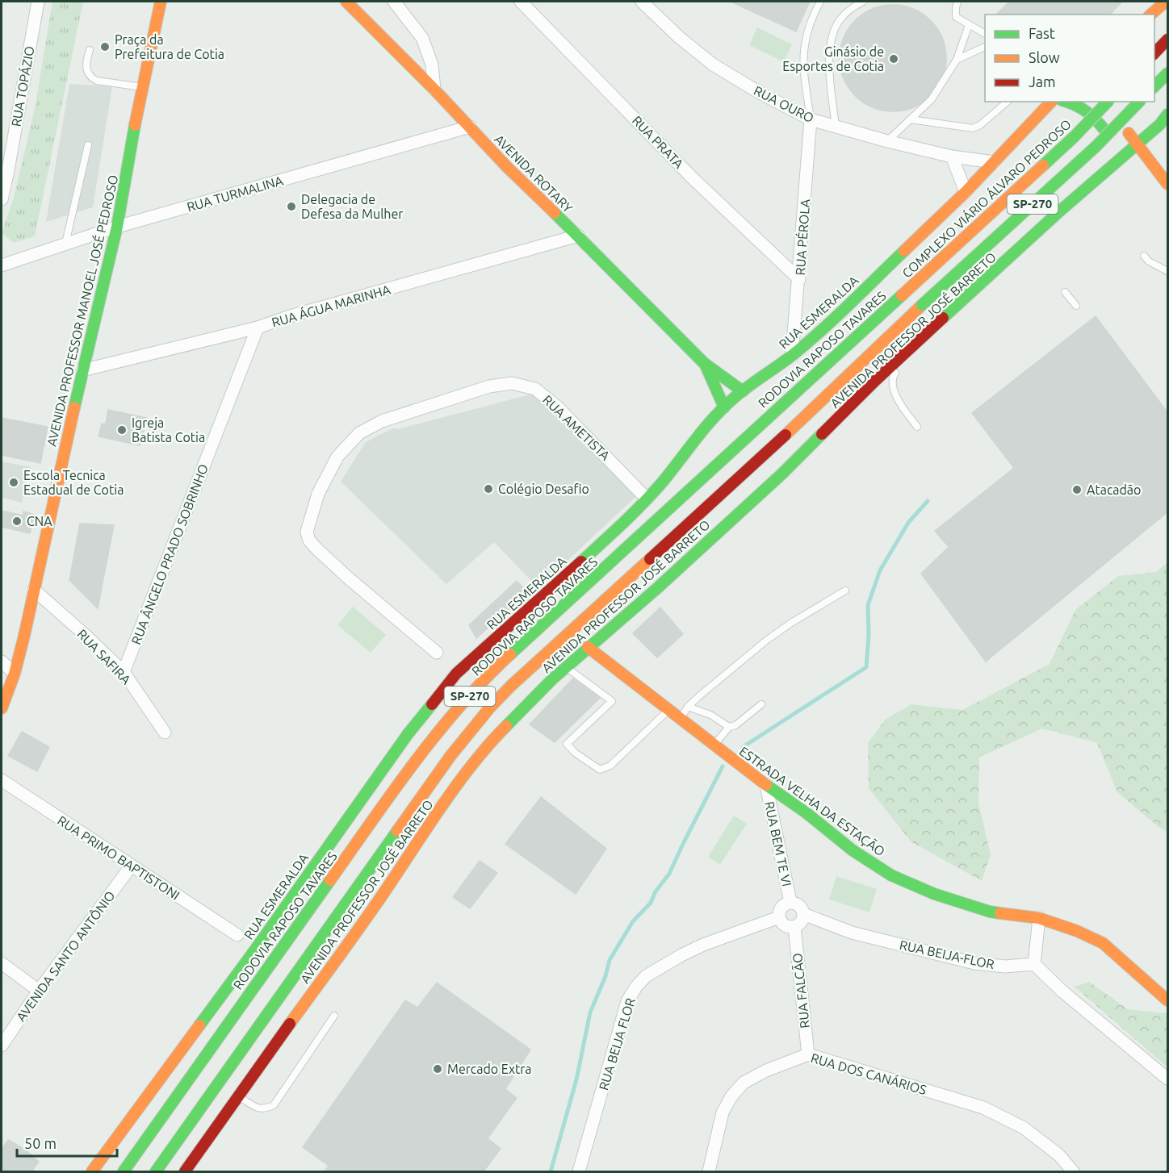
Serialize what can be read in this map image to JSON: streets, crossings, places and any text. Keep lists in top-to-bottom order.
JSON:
{
  "streets": {
    "main road": [
      "AVENIDA ROTARY",
      "COMPLEXO VIÁRIO ÁLVARO PEDROSO",
      "SP-270",
      "AVENIDA PROFESSOR MANOEL JOSÉ PEDROSO",
      "RUA ESMERALDA",
      "AVENIDA PROFESSOR JOSÉ BARRETO",
      "RODOVIA RAPOSO TAVARES",
      "ESTRADA VELHA DA ESTAÇÃO"
    ],
    "street": [
      "RUA TOPÁZIO",
      "RUA OURO",
      "RUA PRATA",
      "RUA TURMALINA",
      "RUA PÉROLA",
      "RUA ÁGUA MARINHA",
      "RUA AMETISTA",
      "RUA ÂNGELO PRADO SOBRINHO",
      "RUA SAFIRA",
      "RUA BEM TE VI",
      "RUA PRIMO BAPTISTONI",
      "RUA BEIJA-FLOR",
      "AVENIDA SANTO ANTÔNIO",
      "RUA FALCÃO",
      "RUA BEIJA FLOR",
      "RUA DOS CANÁRIOS"
    ]
  },
  "crossings": [
    ["RUA OURO", "RUA PÉROLA"],
    ["RUA OURO", "RUA ESMERALDA"],
    ["RUA PRATA", "RUA PÉROLA"],
    ["AVENIDA ROTARY", "RUA TURMALINA"],
    ["AVENIDA ROTARY", "RUA ÁGUA MARINHA"],
    ["AVENIDA ROTARY", "RUA ESMERALDA"],
    ["RUA TURMALINA", "AVENIDA PROFESSOR MANOEL JOSÉ PEDROSO"],
    ["COMPLEXO VIÁRIO ÁLVARO PEDROSO", "RODOVIA RAPOSO TAVARES"],
    ["RUA PÉROLA", "RUA ESMERALDA"],
    ["RUA ÁGUA MARINHA", "AVENIDA PROFESSOR MANOEL JOSÉ PEDROSO"],
    ["RUA ÁGUA MARINHA", "RUA ÂNGELO PRADO SOBRINHO"],
    ["AVENIDA PROFESSOR MANOEL JOSÉ PEDROSO", "RUA SAFIRA"],
    ["RUA ESMERALDA", "RUA AMETISTA"],
    ["AVENIDA PROFESSOR JOSÉ BARRETO", "ESTRADA VELHA DA ESTAÇÃO"],
    ["RUA ÂNGELO PRADO SOBRINHO", "RUA SAFIRA"],
    ["ESTRADA VELHA DA ESTAÇÃO", "RUA BEM TE VI"],
    ["RUA BEM TE VI", "RUA BEIJA-FLOR"],
    ["RUA BEM TE VI", "RUA FALCÃO"],
    ["RUA BEM TE VI", "RUA BEIJA FLOR"],
    ["RUA PRIMO BAPTISTONI", "AVENIDA SANTO ANTÔNIO"],
    ["RUA BEIJA-FLOR", "RUA FALCÃO"],
    ["RUA BEIJA-FLOR", "RUA BEIJA FLOR"],
    ["RUA FALCÃO", "RUA BEIJA FLOR"],
    ["RUA FALCÃO", "RUA DOS CANÁRIOS"]
  ],
  "places": [
    "Praça da Prefeitura de Cotia",
    "Ginásio de Esportes de Cotia",
    "Delegacia de Defesa da Mulher",
    "Igreja Batista Cotia",
    "Escola Tecnica Estadual de Cotia",
    "Colégio Desafio",
    "Atacadão",
    "CNA",
    "Mercado Extra"
  ],
  "legend": ["Fast", "Slow", "Jam"],
  "scale_bar": "50 m"
}
